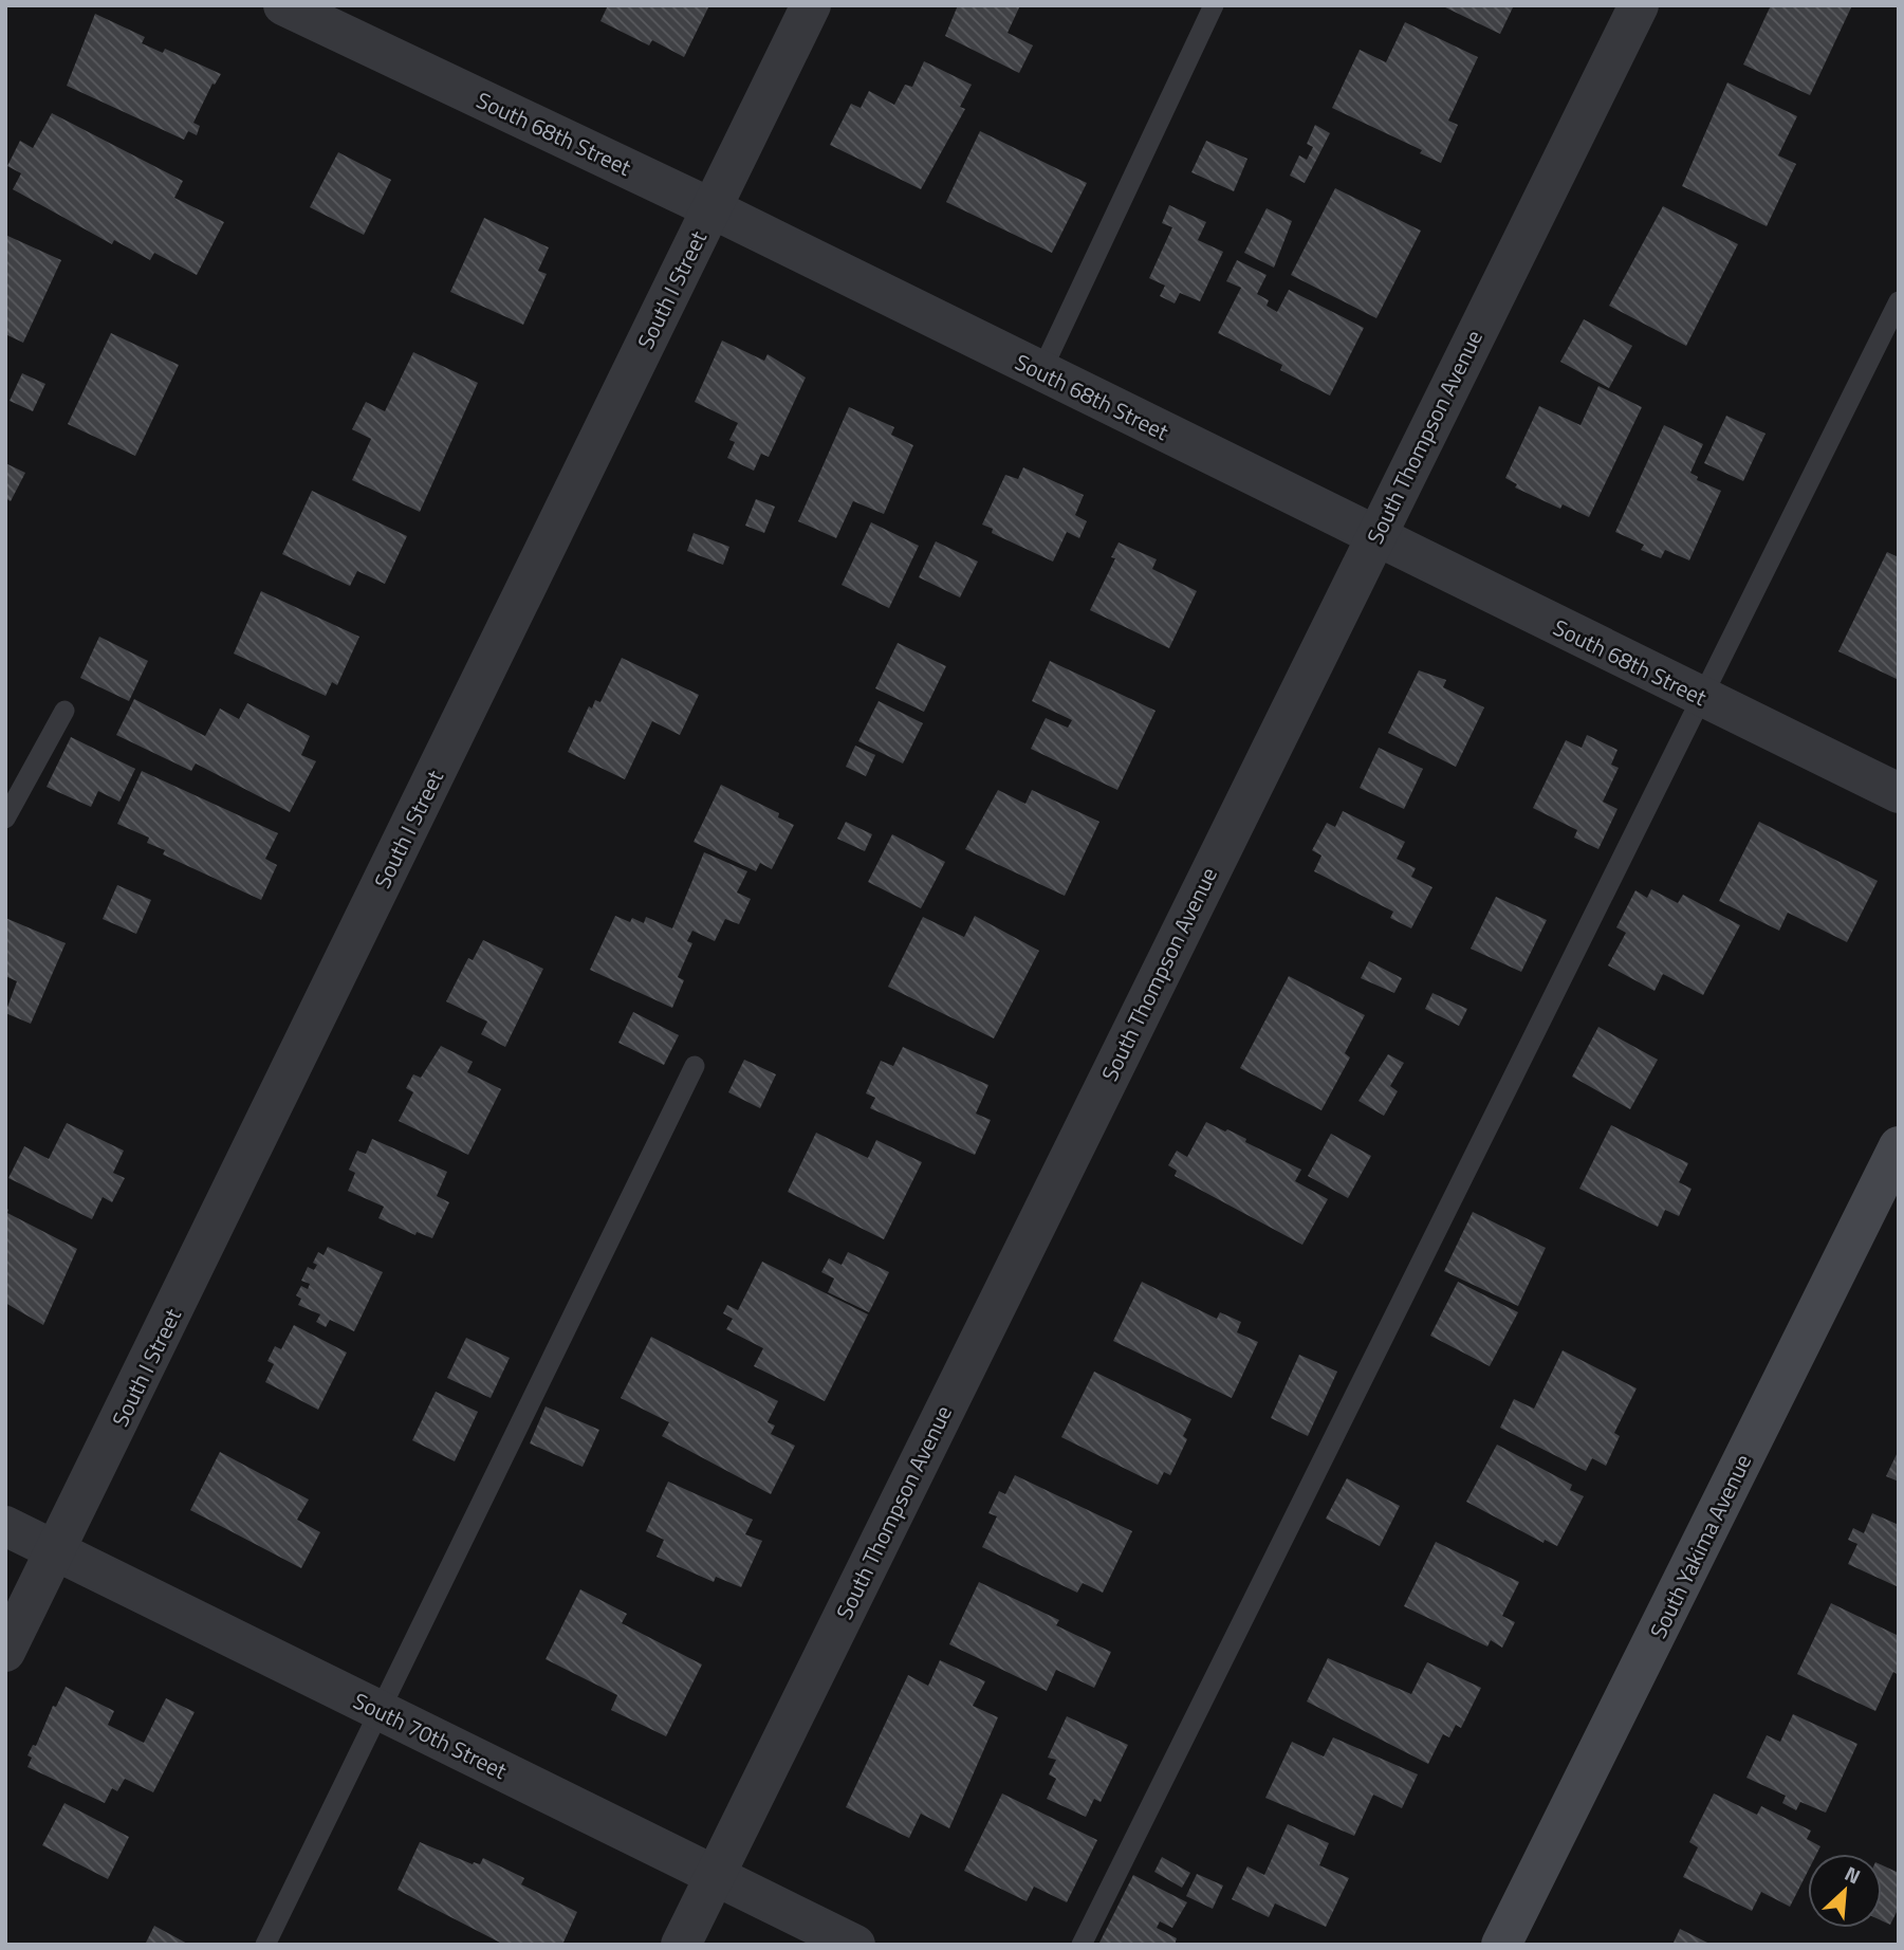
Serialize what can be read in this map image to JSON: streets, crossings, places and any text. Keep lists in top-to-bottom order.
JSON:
{
  "streets": {
    "main road": ["South Yakima Avenue"],
    "street": [
      "South 68th Street",
      "South I Street",
      "South Thompson Avenue",
      "South 70th Street"
    ]
  },
  "crossings": [
    ["South 68th Street", "South I Street"],
    ["South 68th Street", "South Thompson Avenue"],
    ["South I Street", "South 70th Street"],
    ["South Thompson Avenue", "South 70th Street"]
  ],
  "north": "top right"
}
